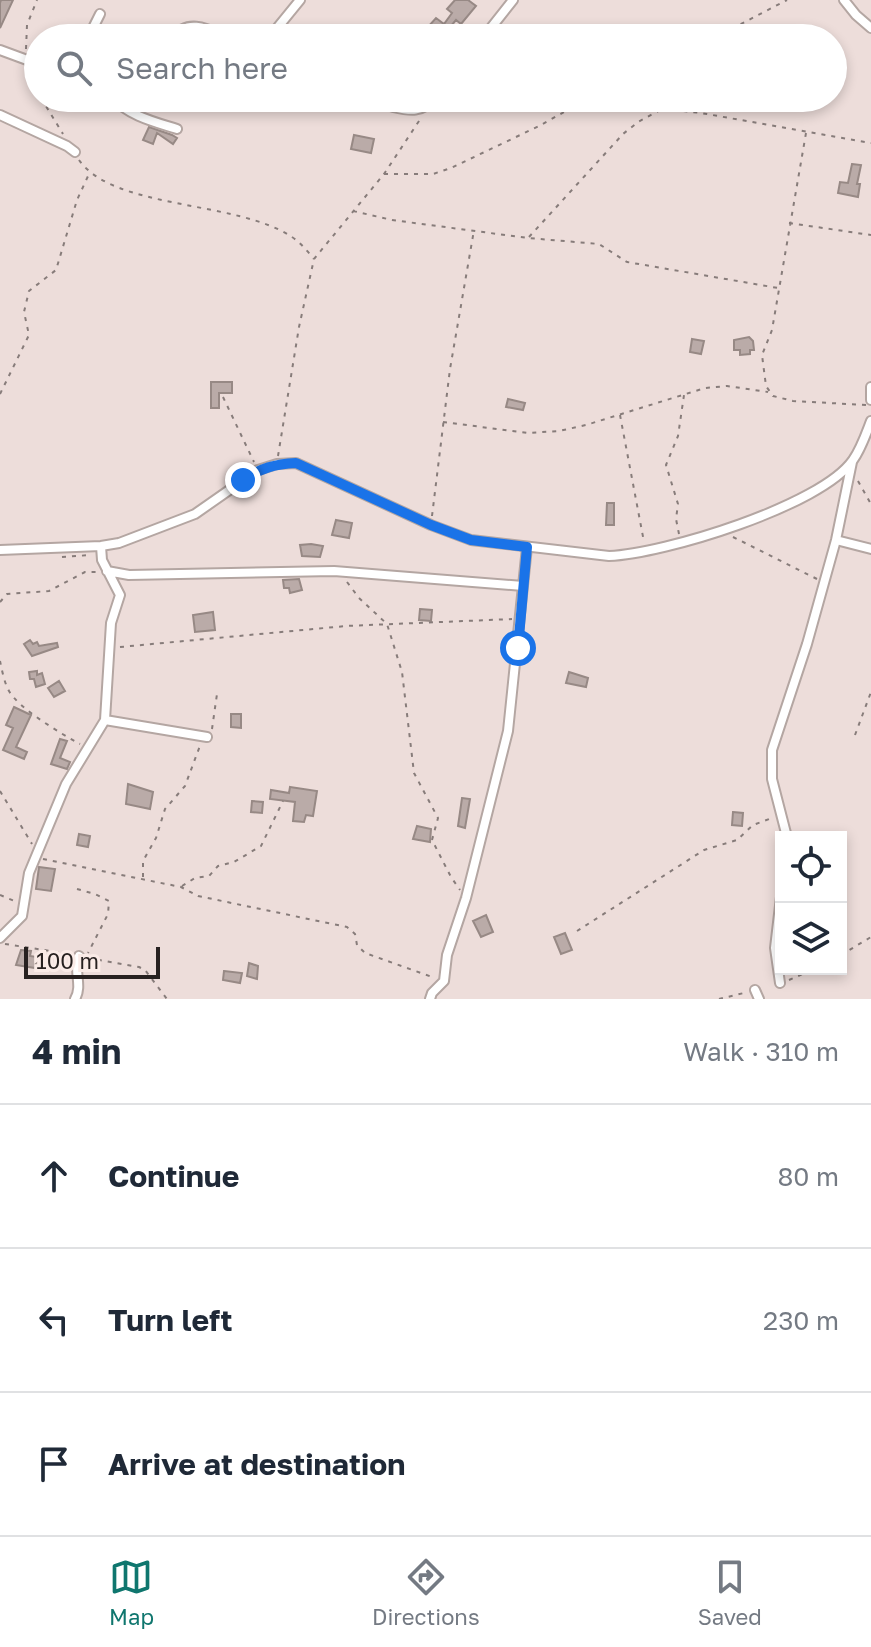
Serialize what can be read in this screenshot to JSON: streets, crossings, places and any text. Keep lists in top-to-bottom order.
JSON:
{
  "scale_bar": "100 m",
  "page": {
    "search": "Search here",
    "scale": "100 m",
    "heading": ["4 min", "Walk · 310 m"],
    "list": [
      ["Continue", "80 m"],
      ["Turn left", "230 m"],
      "Arrive at destination"
    ],
    "nav": ["Map", "Directions", "Saved"]
  }
}
